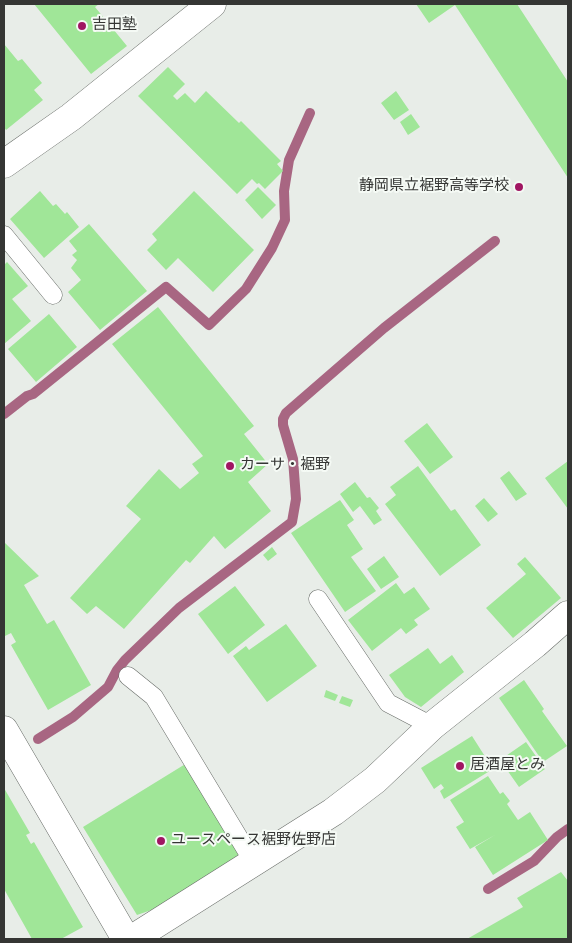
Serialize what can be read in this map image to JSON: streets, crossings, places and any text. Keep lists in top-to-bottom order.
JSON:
{
  "places": [
    "吉田塾",
    "静岡県立裾野高等学校",
    "カーサ・裾野",
    "居酒屋とみ",
    "ユースペース裾野佐野店"
  ]
}
